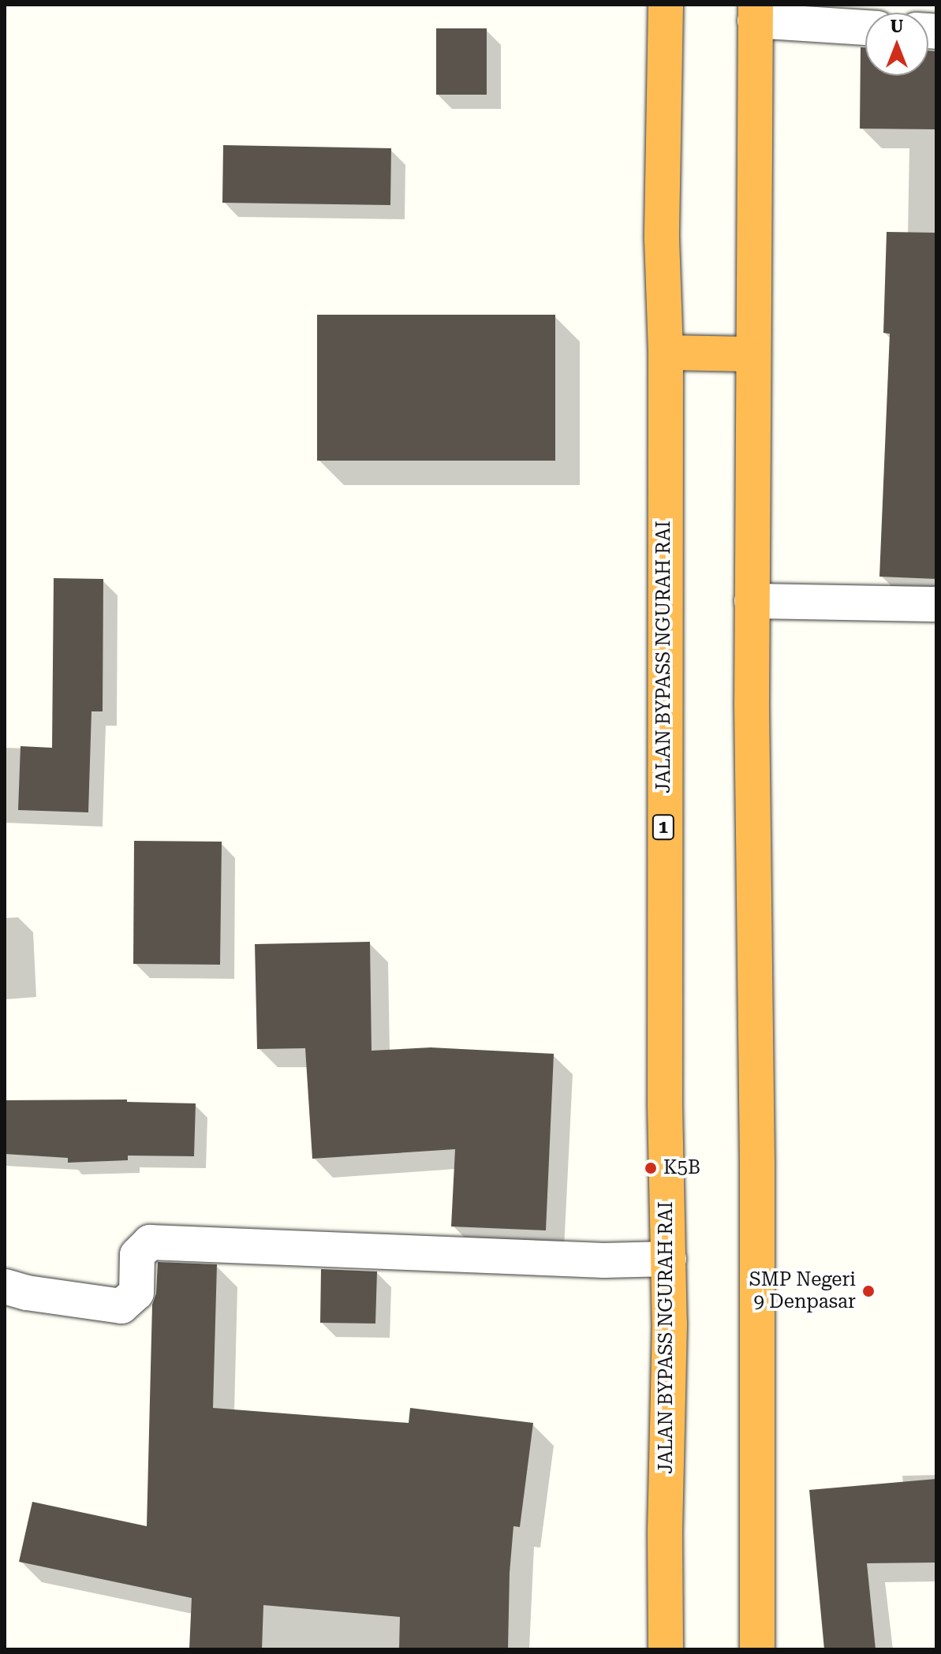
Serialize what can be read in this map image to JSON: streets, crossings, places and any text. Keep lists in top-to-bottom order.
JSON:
{
  "streets": {
    "highway": ["JALAN BYPASS NGURAH RAI", "1"]
  },
  "places": ["K5B", "SMP Negeri 9 Denpasar"],
  "north": "top"
}
